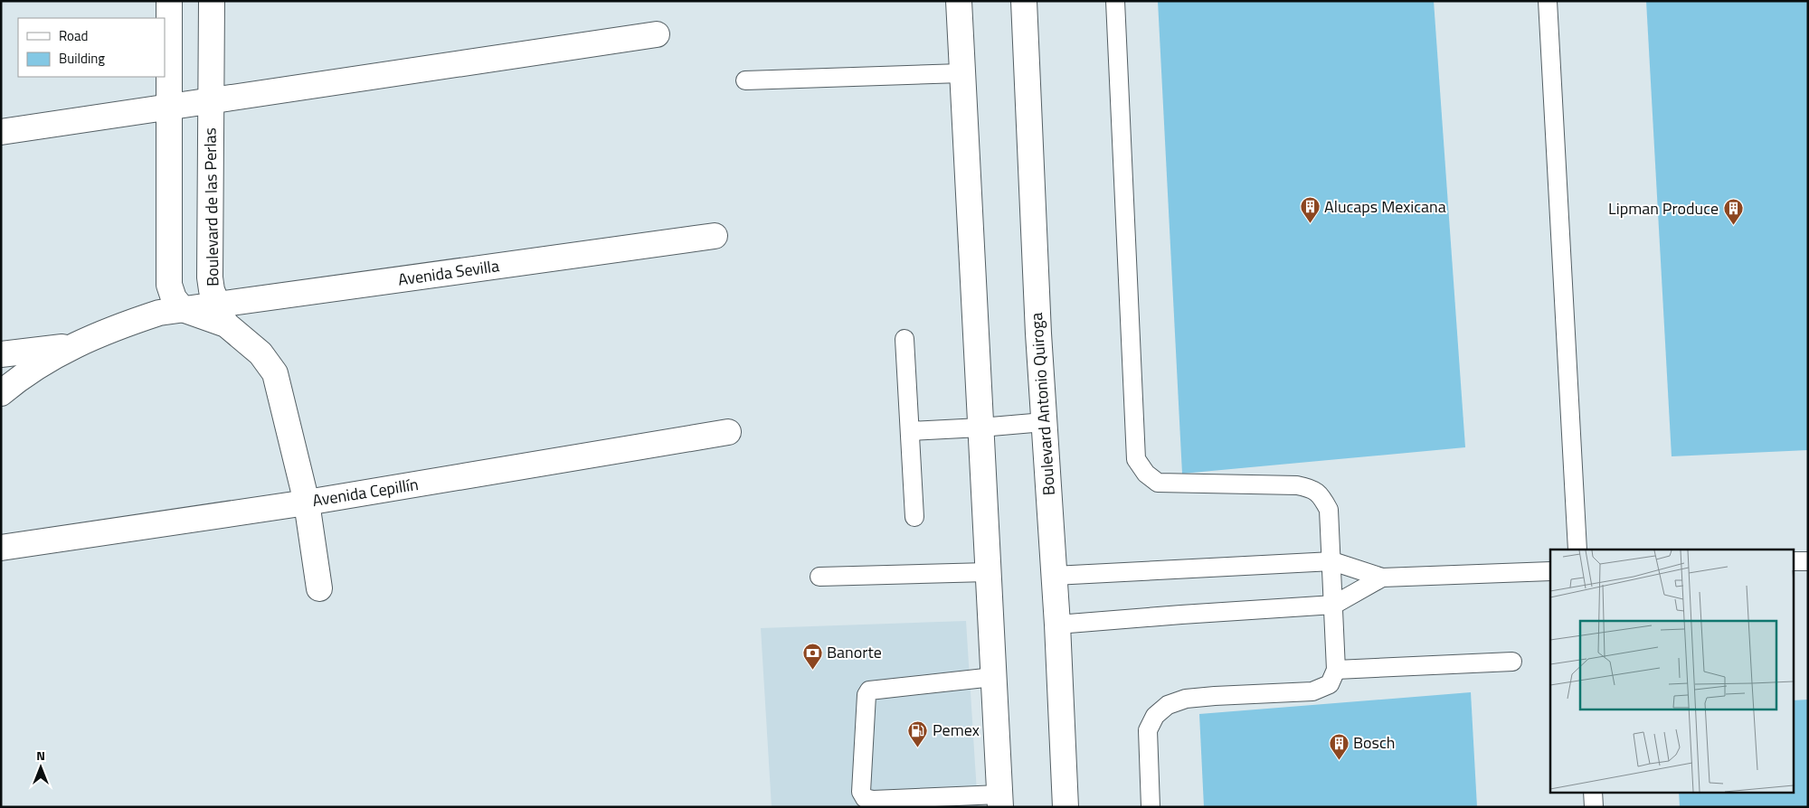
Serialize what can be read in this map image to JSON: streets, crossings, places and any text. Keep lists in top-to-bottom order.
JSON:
{
  "streets": {
    "street": [
      "Boulevard de las Perlas",
      "Avenida Sevilla",
      "Boulevard Antonio Quiroga",
      "Avenida Cepillín"
    ]
  },
  "crossings": [
    ["Boulevard de las Perlas", "Avenida Sevilla"]
  ],
  "places": {
    "building": ["Alucaps Mexicana", "Lipman Produce", "Bosch"],
    "bank": ["Banorte"],
    "fuel station": ["Pemex"]
  },
  "legend": ["Road", "Building"],
  "north": "top"
}
